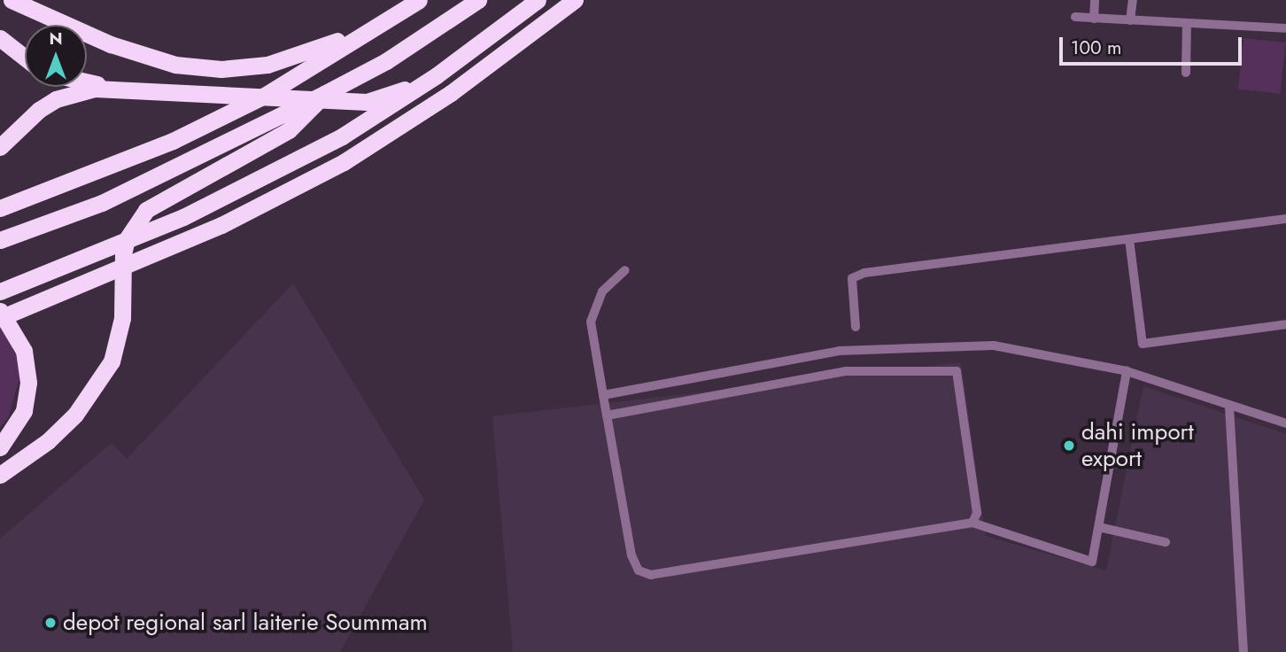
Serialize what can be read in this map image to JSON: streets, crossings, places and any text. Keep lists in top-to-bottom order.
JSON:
{
  "places": ["dahi import export", "depot regional sarl laiterie Soummam"],
  "scale_bar": "100 m",
  "north": "top"
}
